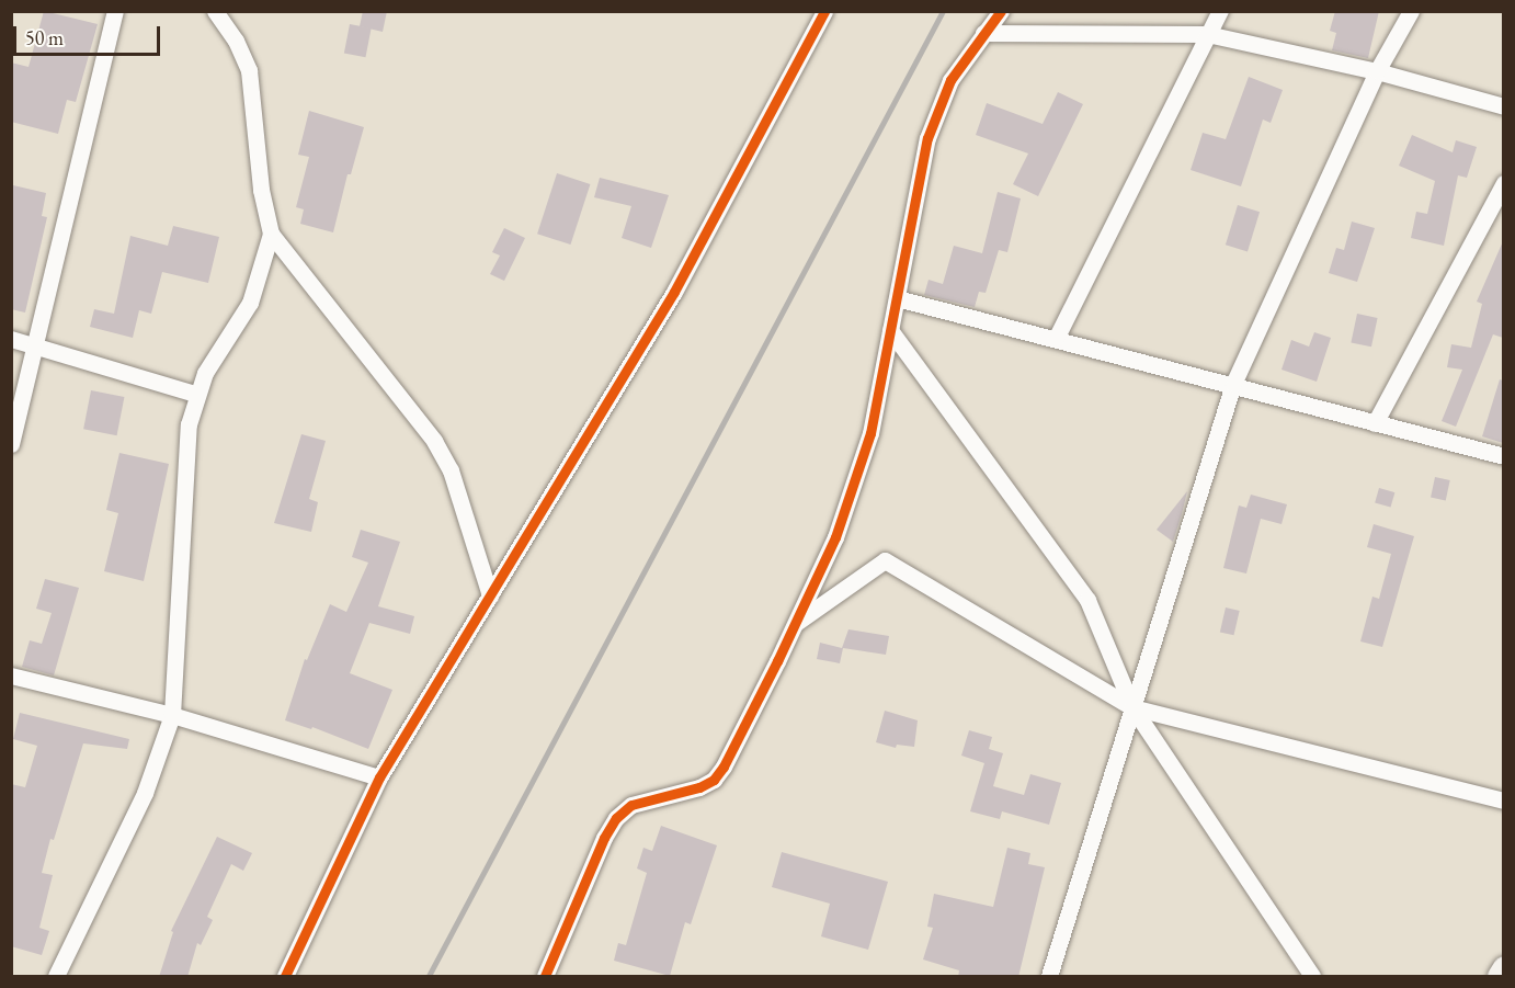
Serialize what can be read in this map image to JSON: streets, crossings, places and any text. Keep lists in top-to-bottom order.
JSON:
{
  "scale_bar": "50 m"
}
